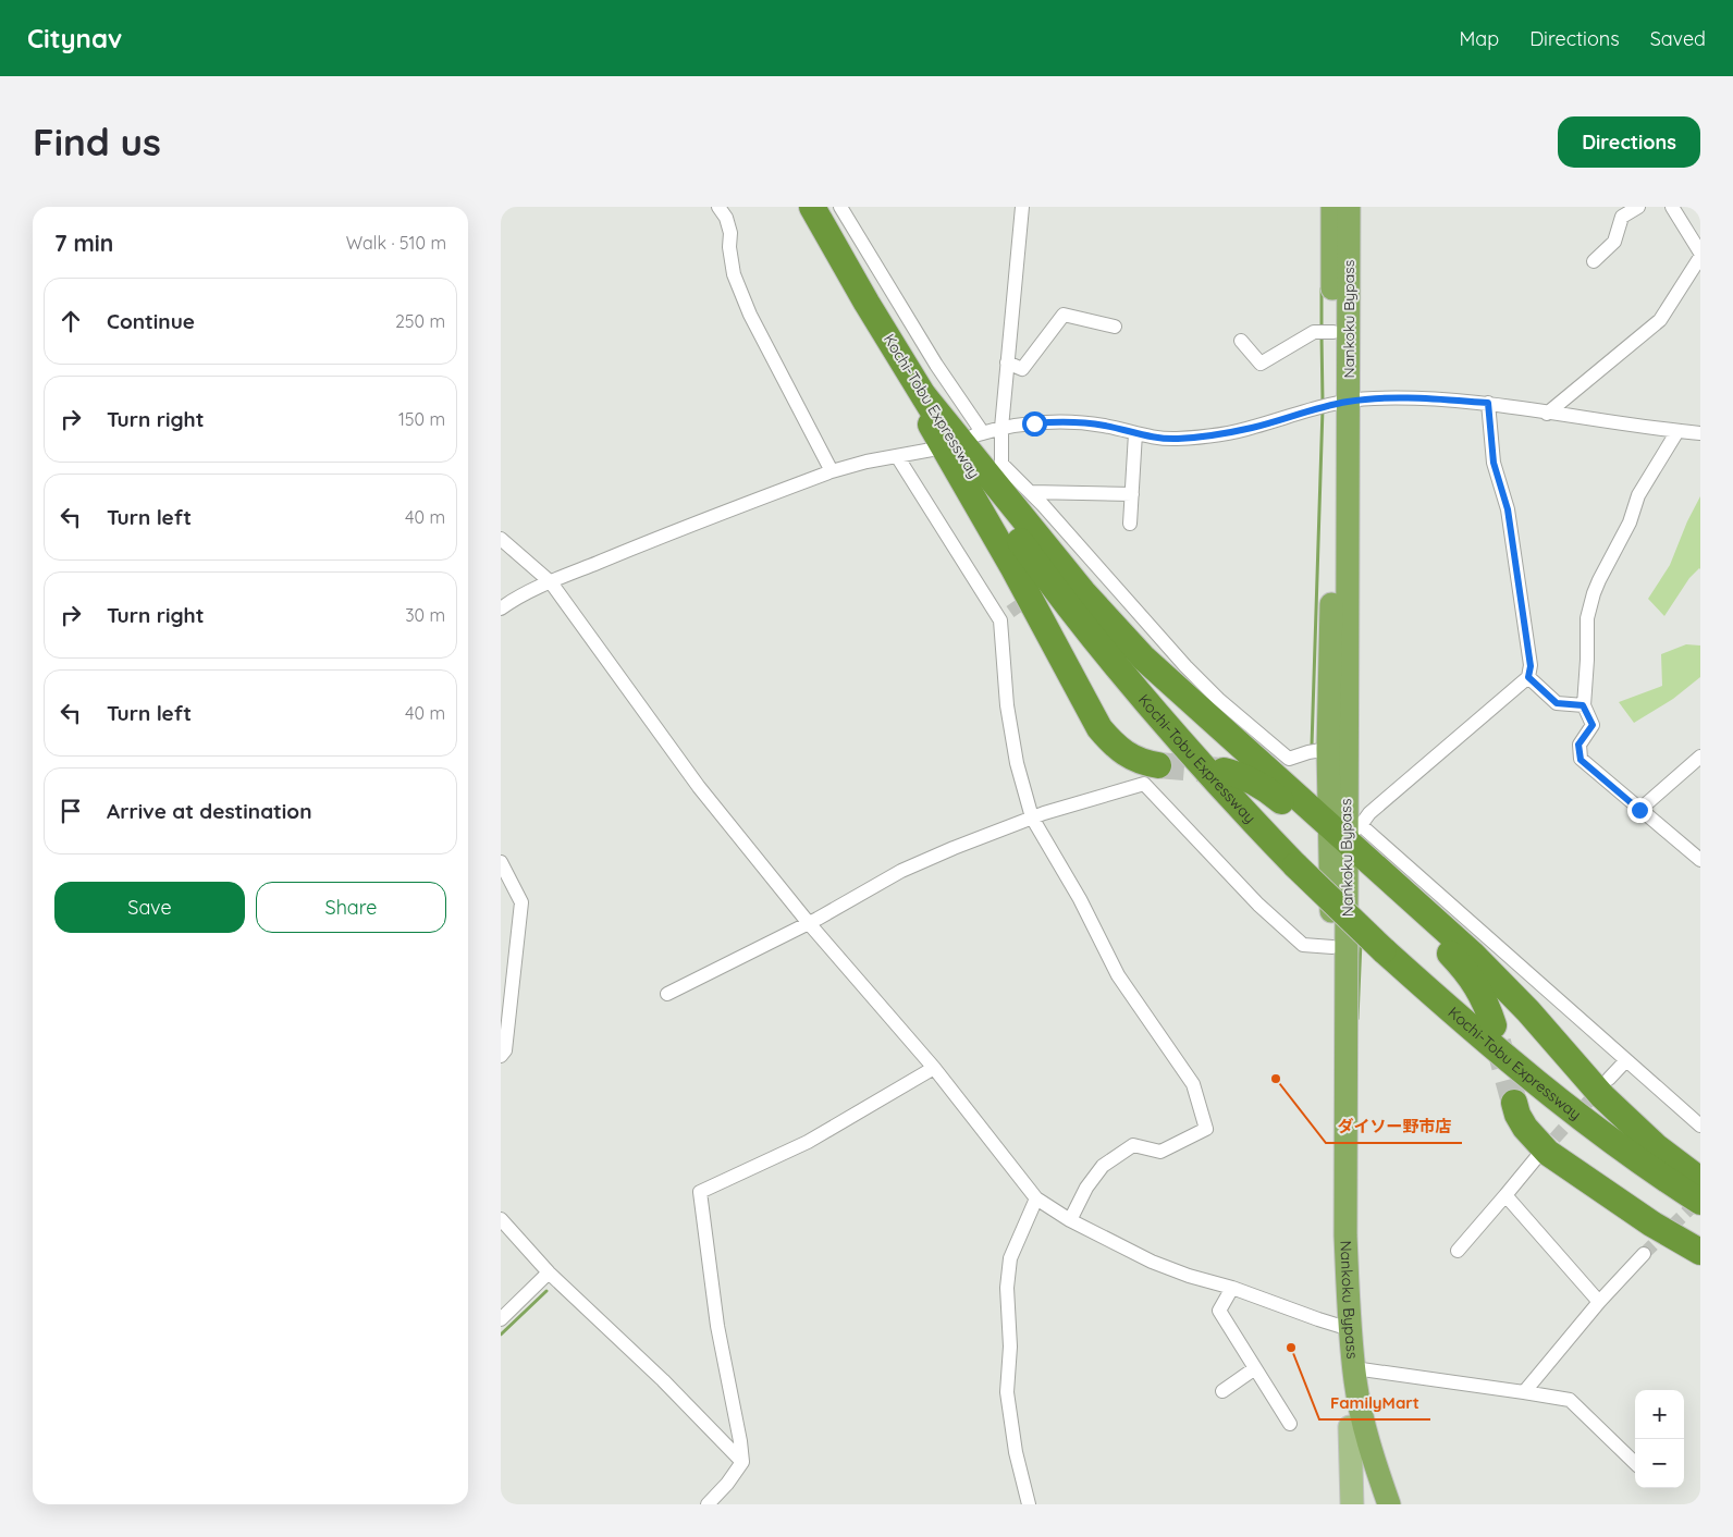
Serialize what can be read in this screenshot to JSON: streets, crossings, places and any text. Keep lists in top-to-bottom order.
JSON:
{
  "streets": {
    "highway": ["Nankoku Bypass", "Kochi-Tobu Expressway"]
  },
  "places": ["ダイソー野市店", "FamilyMart"],
  "page": {
    "header": "Citynav",
    "nav": ["Map", "Directions", "Saved"],
    "buttons": [
      "Directions",
      ["Save", "Share"]
    ],
    "title": "Find us",
    "heading": ["7 min", "Walk · 510 m"],
    "list": [
      ["Continue", "250 m"],
      ["Turn right", "150 m"],
      ["Turn left", "40 m"],
      ["Turn right", "30 m"],
      ["Turn left", "40 m"],
      "Arrive at destination"
    ],
    "map_buttons": ["+", "−"]
  }
}
